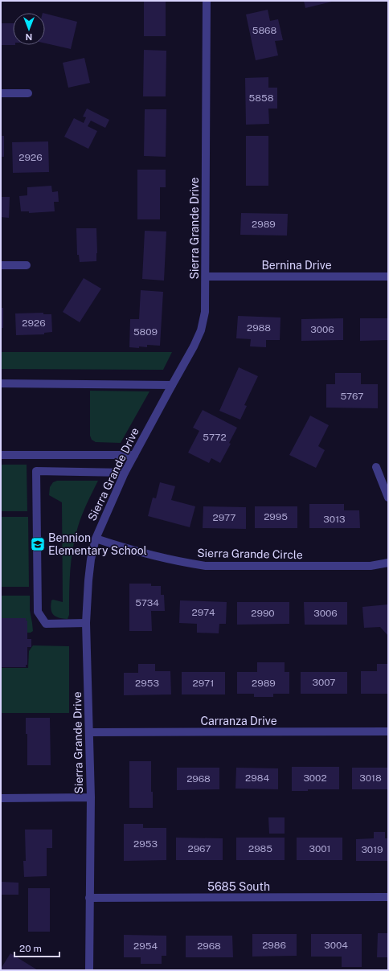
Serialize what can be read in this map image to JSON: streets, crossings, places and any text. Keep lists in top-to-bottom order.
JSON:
{
  "streets": {
    "street": [
      "Sierra Grande Drive",
      "Bernina Drive",
      "Sierra Grande Circle",
      "Carranza Drive",
      "5685 South"
    ]
  },
  "crossings": [
    ["Sierra Grande Drive", "Bernina Drive"],
    ["Sierra Grande Drive", "Sierra Grande Circle"],
    ["Sierra Grande Drive", "Carranza Drive"],
    ["Sierra Grande Drive", "5685 South"]
  ],
  "places": {
    "school or university": ["Bennion Elementary School"]
  },
  "house_numbers": [
    "5868",
    "5858",
    "2926",
    "2989",
    "2926",
    "2988",
    "3006",
    "5809",
    "5767",
    "5772",
    "2995",
    "2977",
    "3013",
    "5734",
    "2974",
    "2990",
    "3006",
    "3007",
    "2953",
    "2971",
    "2989",
    "2984",
    "3002",
    "3018",
    "2968",
    "2953",
    "2967",
    "2985",
    "3001",
    "3019",
    "2986",
    "3004",
    "2954",
    "2968"
  ],
  "scale_bar": "20 m",
  "north": "bottom"
}
